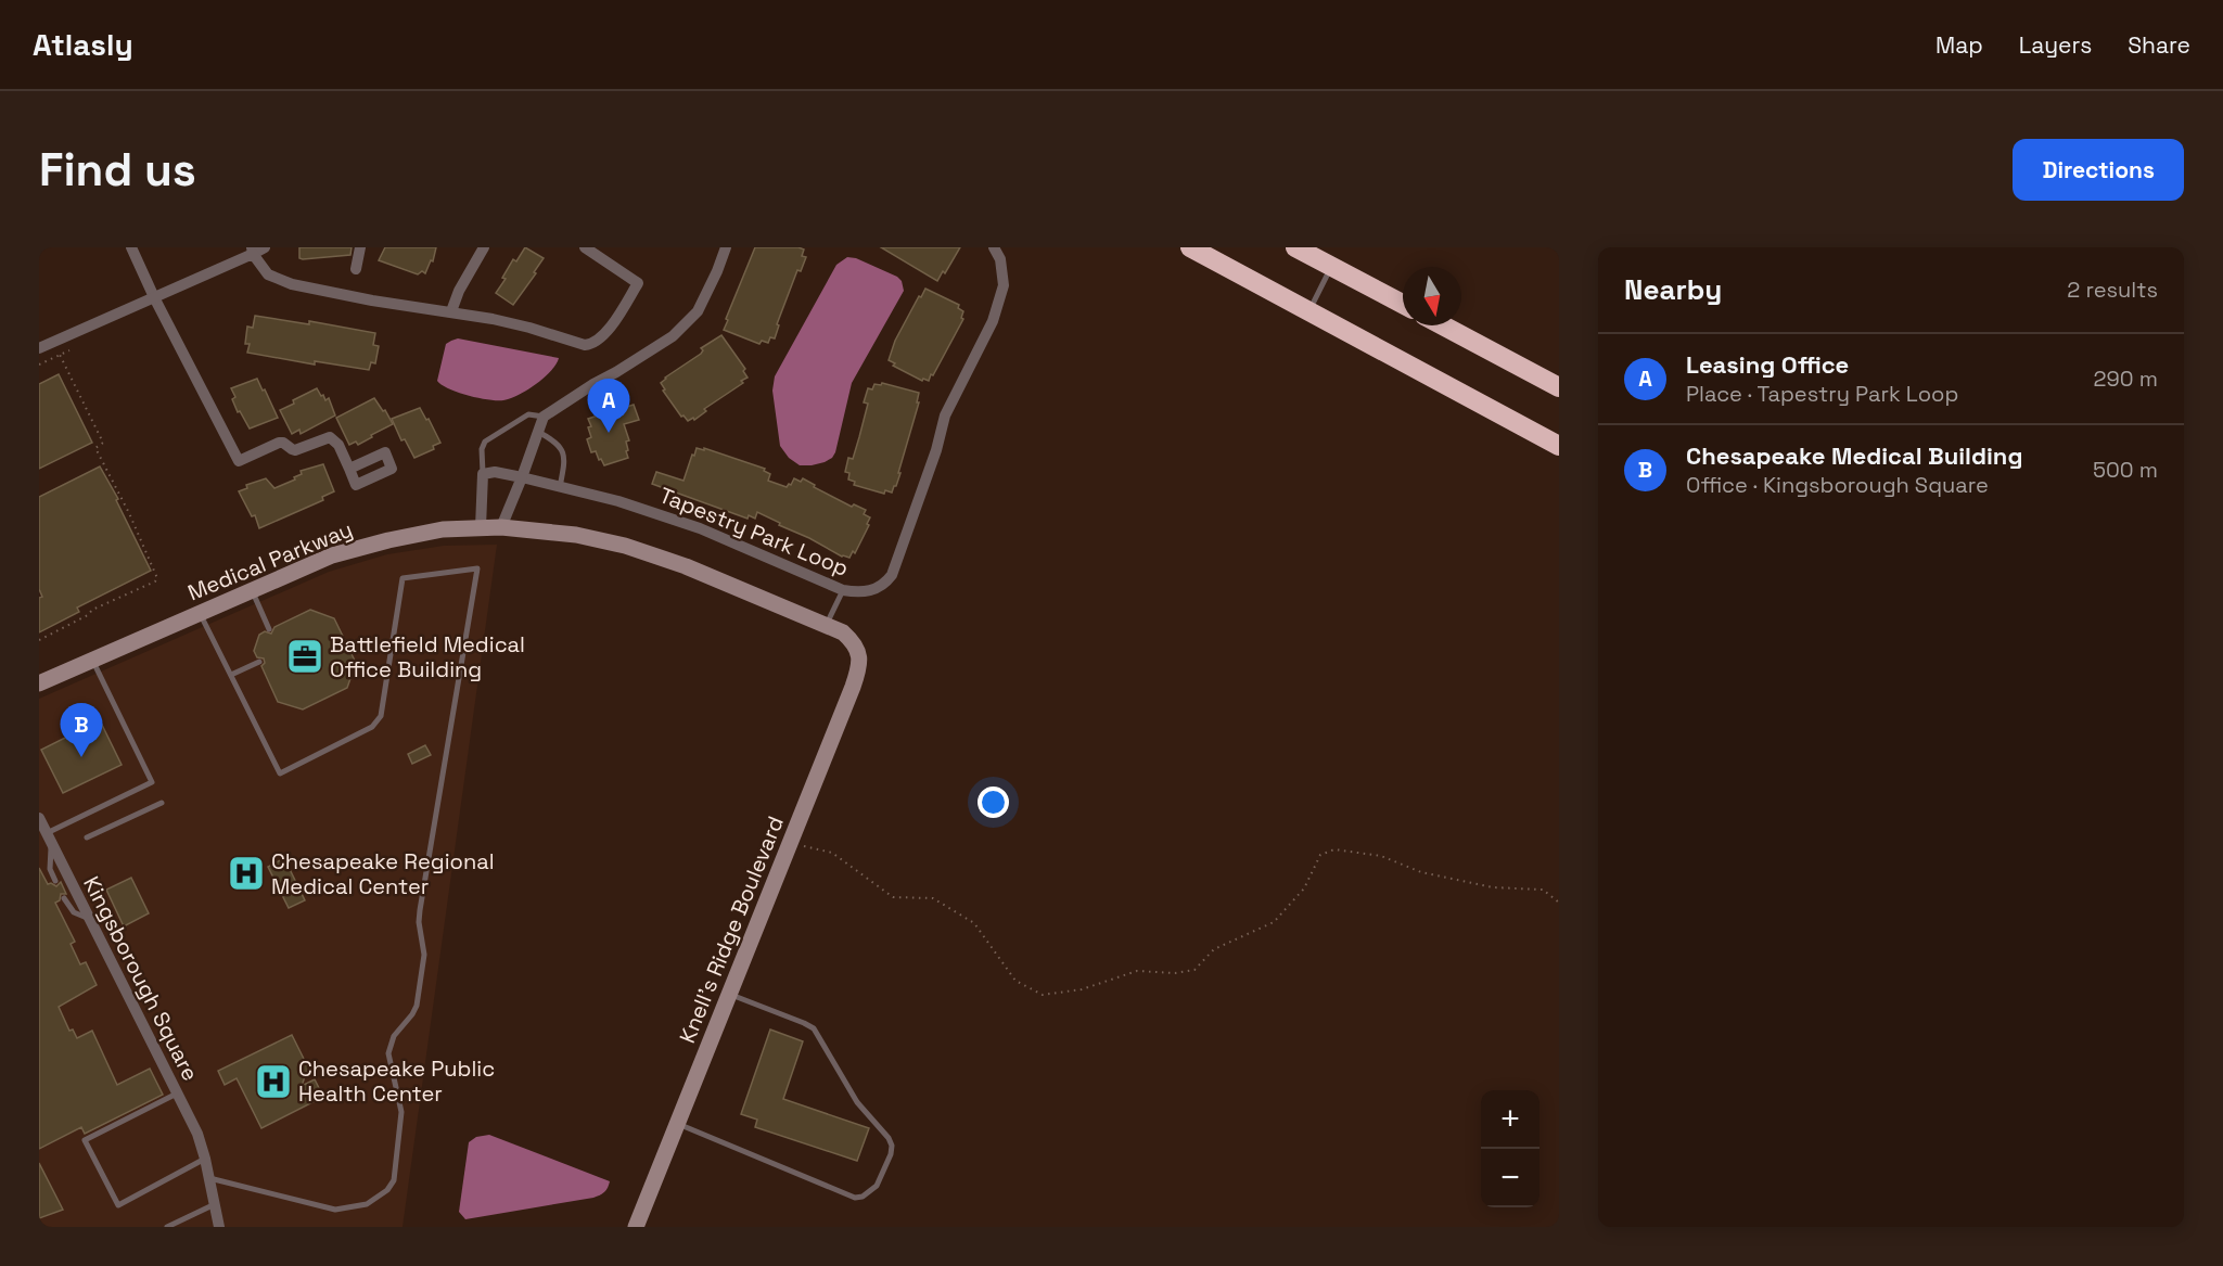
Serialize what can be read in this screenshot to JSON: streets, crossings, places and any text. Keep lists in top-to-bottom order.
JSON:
{
  "streets": {
    "street": [
      "Tapestry Park Loop",
      "Medical Parkway",
      "Knell's Ridge Boulevard",
      "Kingsborough Square"
    ]
  },
  "crossings": [
    ["Medical Parkway", "Knell's Ridge Boulevard"]
  ],
  "places": {
    "office": ["Battlefield Medical Office Building"],
    "hospital": ["Chesapeake Regional Medical Center", "Chesapeake Public Health Center"]
  },
  "north": "bottom",
  "page": {
    "header": "Atlasly",
    "nav": ["Map", "Layers", "Share"],
    "buttons": "Directions",
    "title": "Find us",
    "heading": ["Nearby", "2 results"],
    "list": [
      {
        "mark": "A",
        "name": "Leasing Office",
        "note": "Place · Tapestry Park Loop",
        "value": "290 m"
      },
      {
        "mark": "B",
        "name": "Chesapeake Medical Building",
        "note": "Office · Kingsborough Square",
        "value": "500 m"
      }
    ],
    "pins": ["A", "B"],
    "map_buttons": ["+", "−"]
  }
}
